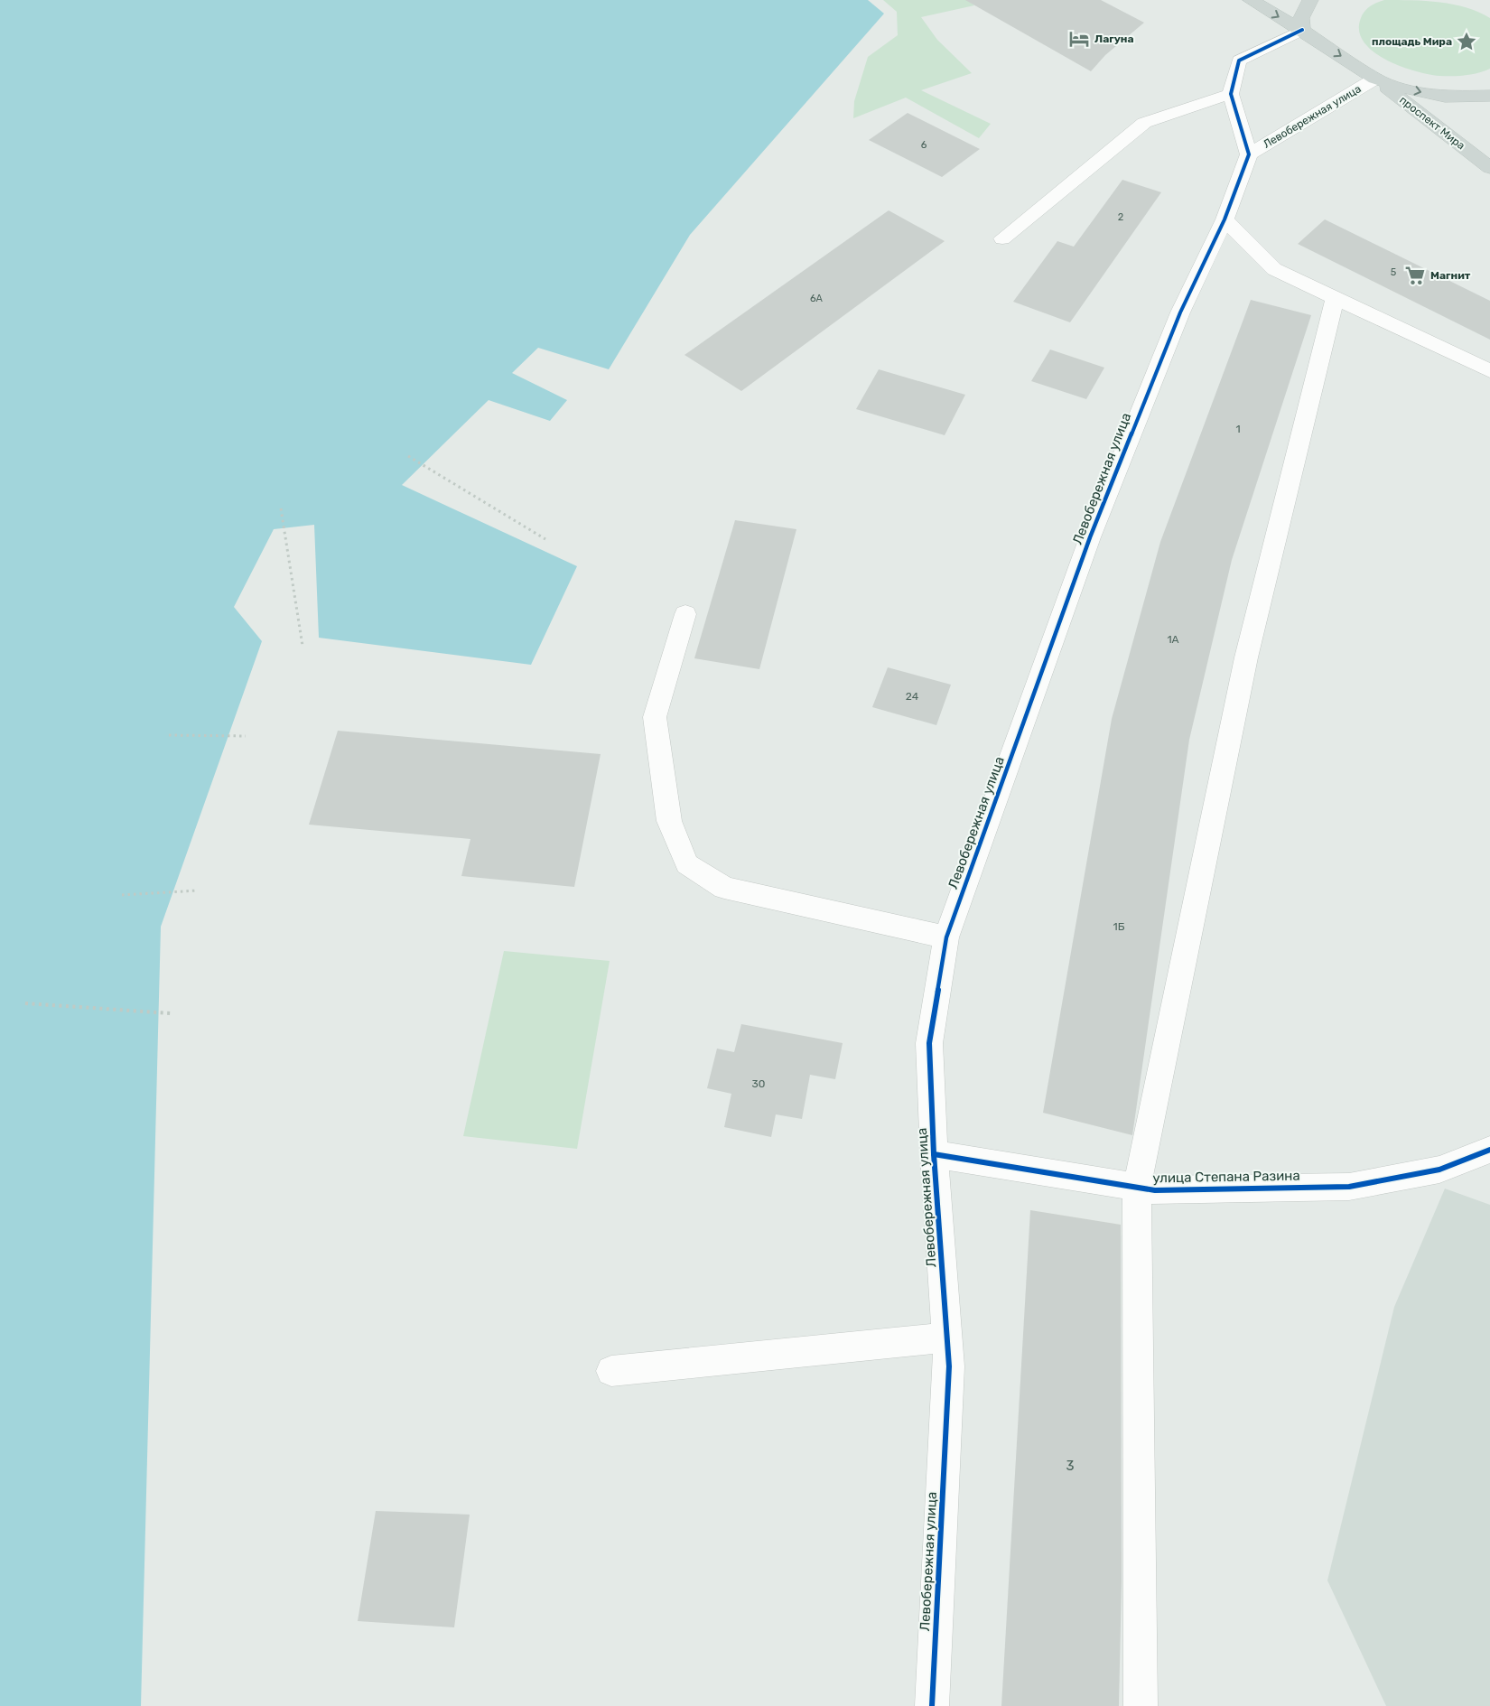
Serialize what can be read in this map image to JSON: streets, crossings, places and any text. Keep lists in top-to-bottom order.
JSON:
{
  "streets": {
    "main road": ["проспект Мира"],
    "street": ["Левобережная улица", "улица Степана Разина"]
  },
  "crossings": [
    ["Левобережная улица", "проспект Мира"],
    ["Левобережная улица", "улица Степана Разина"]
  ],
  "places": {
    "hotel": ["Лагуна"],
    "place": ["площадь Мира"],
    "supermarket": ["Магнит"]
  },
  "house_numbers": [
    "6",
    "2",
    "5",
    "6А",
    "1",
    "1А",
    "24",
    "1Б",
    "30",
    "3"
  ]
}
